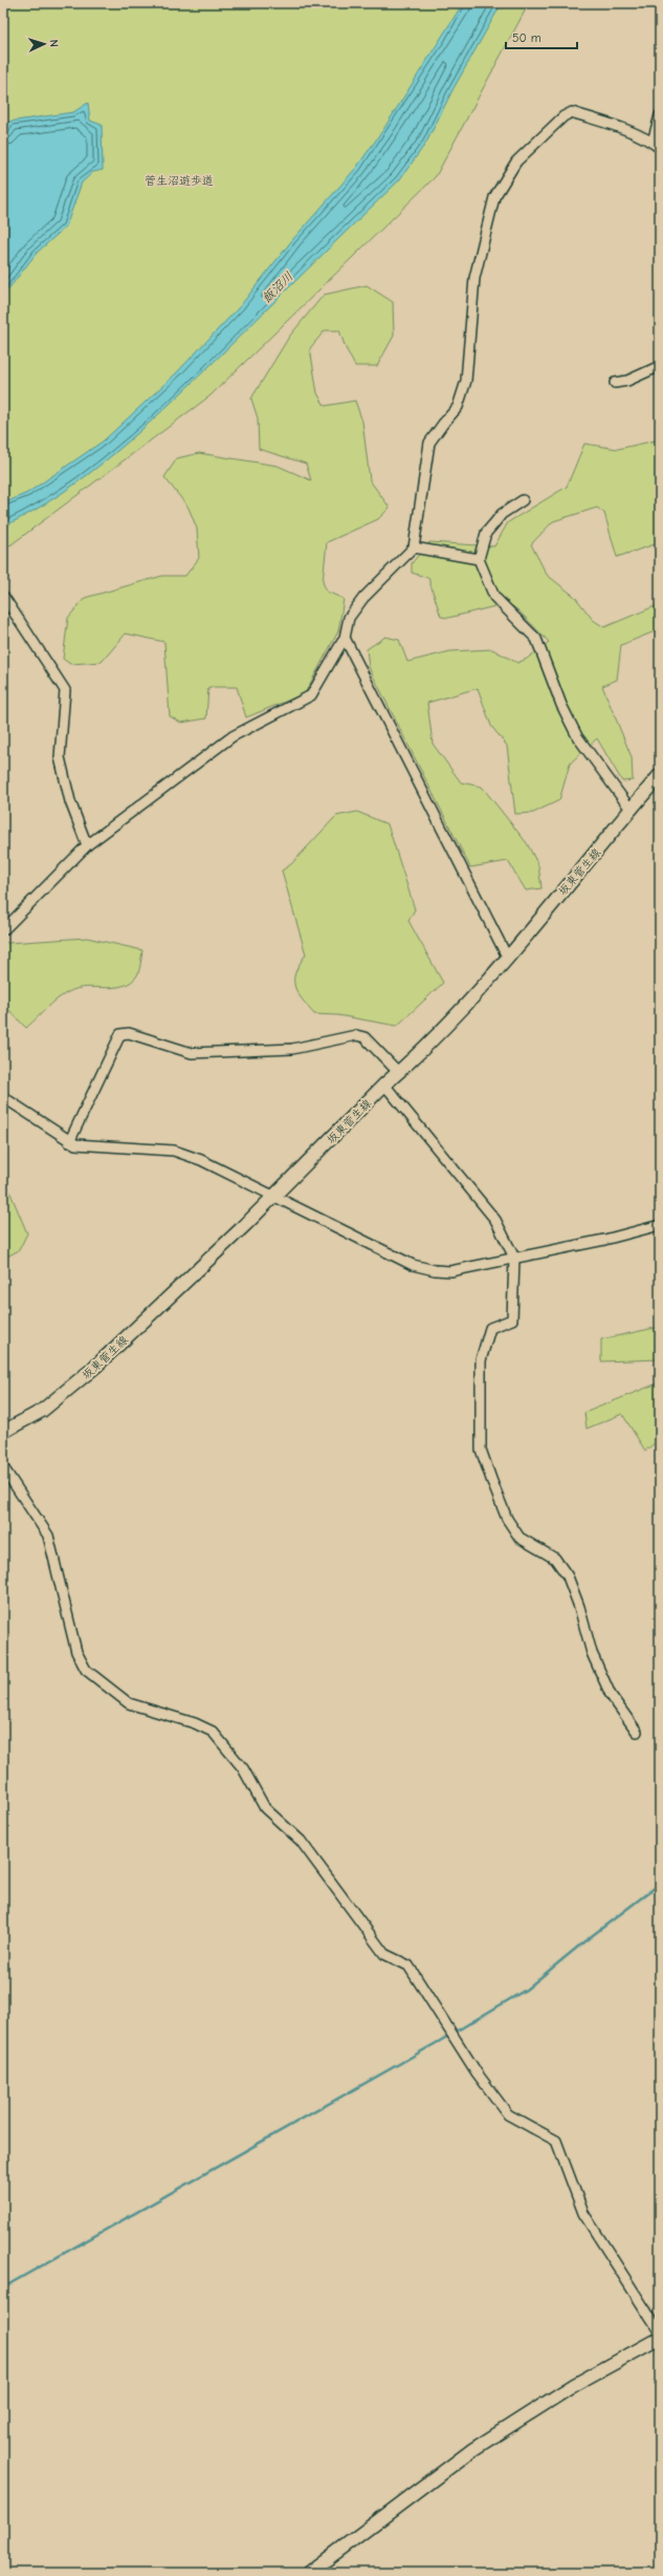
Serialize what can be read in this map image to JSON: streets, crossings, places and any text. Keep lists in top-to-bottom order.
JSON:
{
  "streets": {
    "main road": ["坂東菅生線"]
  },
  "water": ["飯沼川"],
  "parks": ["菅生沼遊歩道"],
  "scale_bar": "50 m",
  "north": "right"
}
